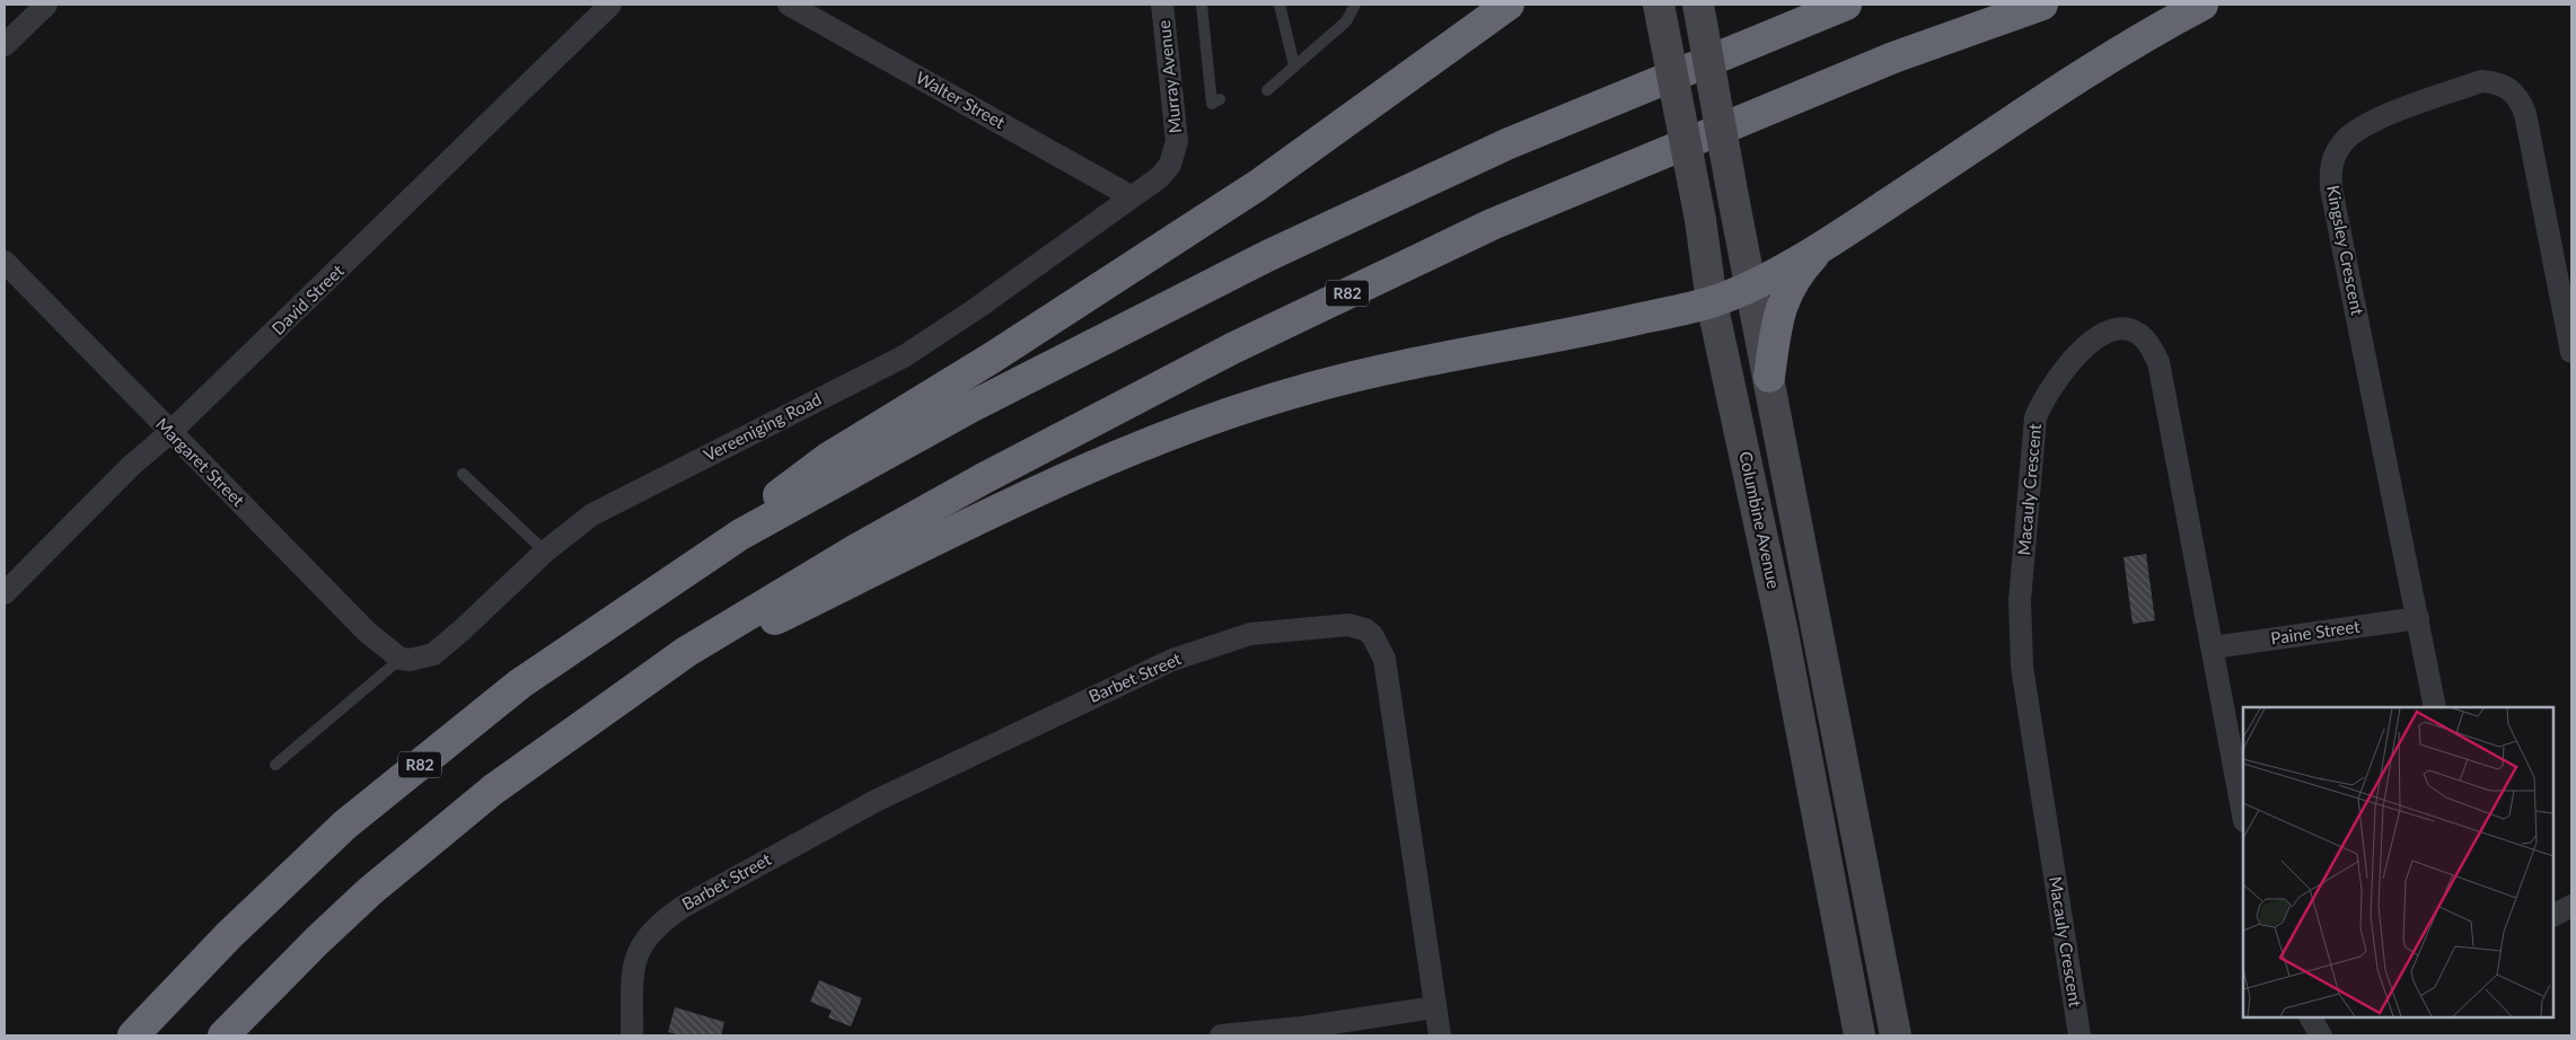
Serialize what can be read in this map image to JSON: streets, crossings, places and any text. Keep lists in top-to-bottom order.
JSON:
{
  "streets": {
    "highway": ["R82"],
    "main road": ["Columbine Avenue"],
    "street": [
      "Murray Avenue",
      "Walter Street",
      "Kingsley Crescent",
      "David Street",
      "Vereeniging Road",
      "Margaret Street",
      "Macauly Crescent",
      "Paine Street",
      "Barbet Street"
    ]
  },
  "crossings": [
    ["Murray Avenue", "Walter Street"],
    ["Murray Avenue", "Vereeniging Road"],
    ["Walter Street", "Vereeniging Road"],
    ["Kingsley Crescent", "Paine Street"],
    ["David Street", "Margaret Street"],
    ["Vereeniging Road", "Margaret Street"],
    ["Macauly Crescent", "Paine Street"]
  ]
}
